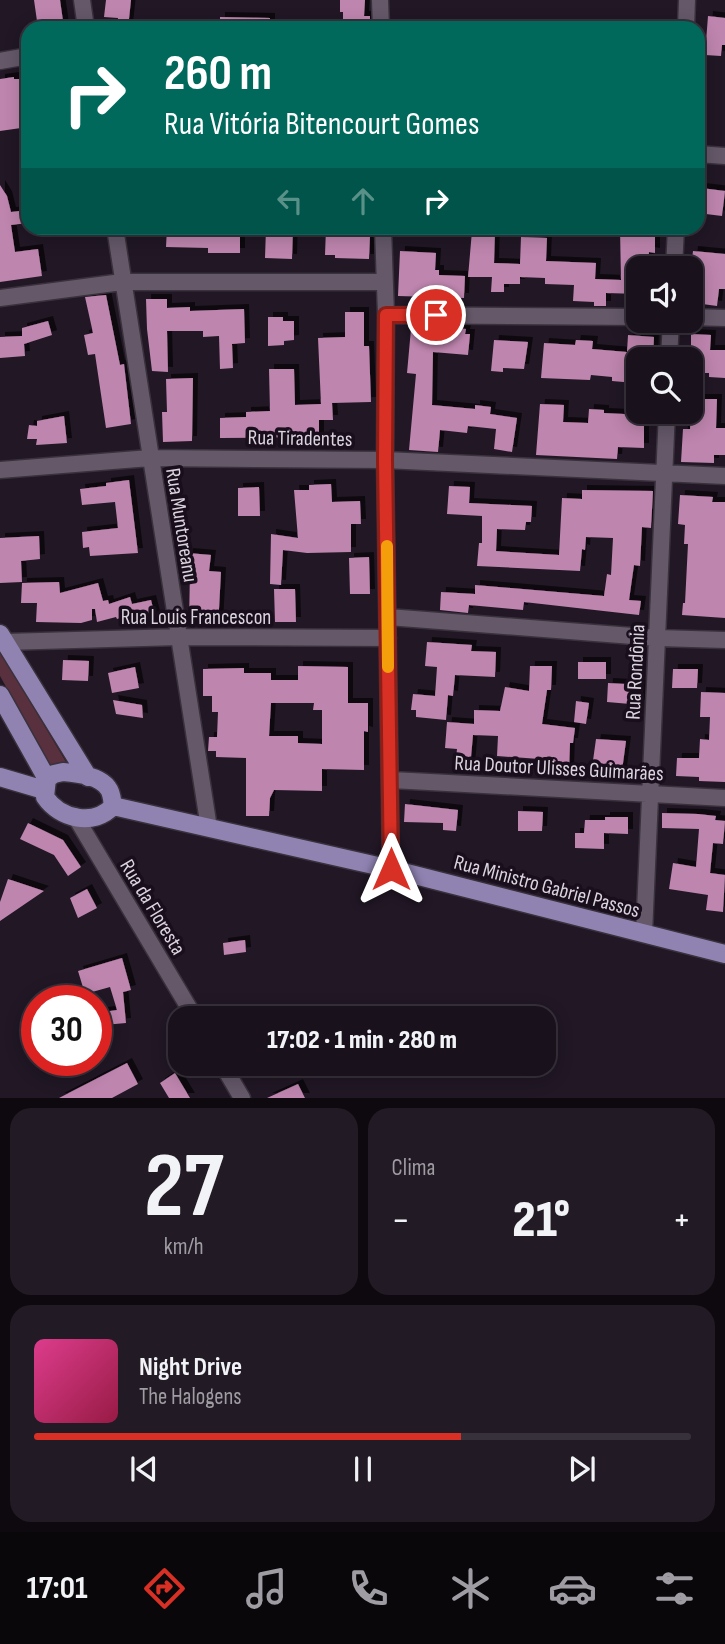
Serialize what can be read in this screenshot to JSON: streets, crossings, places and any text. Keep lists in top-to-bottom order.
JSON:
{
  "streets": {
    "main road": ["Rua Ministro Gabriel Passos"],
    "street": [
      "Rua Tiradentes",
      "Rua Muntoreanu",
      "Rua Louis Francescon",
      "Rua Rondônia",
      "Rua Doutor Ulisses Guimarães",
      "Rua da Floresta"
    ]
  },
  "crossings": [
    ["Rua Tiradentes", "Rua Muntoreanu"],
    ["Rua Tiradentes", "Rua Rondônia"],
    ["Rua Muntoreanu", "Rua Louis Francescon"],
    ["Rua Muntoreanu", "Rua Ministro Gabriel Passos"],
    ["Rua Rondônia", "Rua Doutor Ulisses Guimarães"],
    ["Rua Rondônia", "Rua Ministro Gabriel Passos"],
    ["Rua Ministro Gabriel Passos", "Rua da Floresta"]
  ],
  "page": {
    "turn": ["260 m", "Rua Vitória Bitencourt Gomes"],
    "limit": "30",
    "trip": "17:02 · 1 min · 280 m",
    "tile": [
      ["27", "km/h"],
      "Clima"
    ],
    "heat": ["−", "21°", "+"],
    "song": ["Night Drive", "The Halogens"],
    "tabs": "17:01"
  }
}
